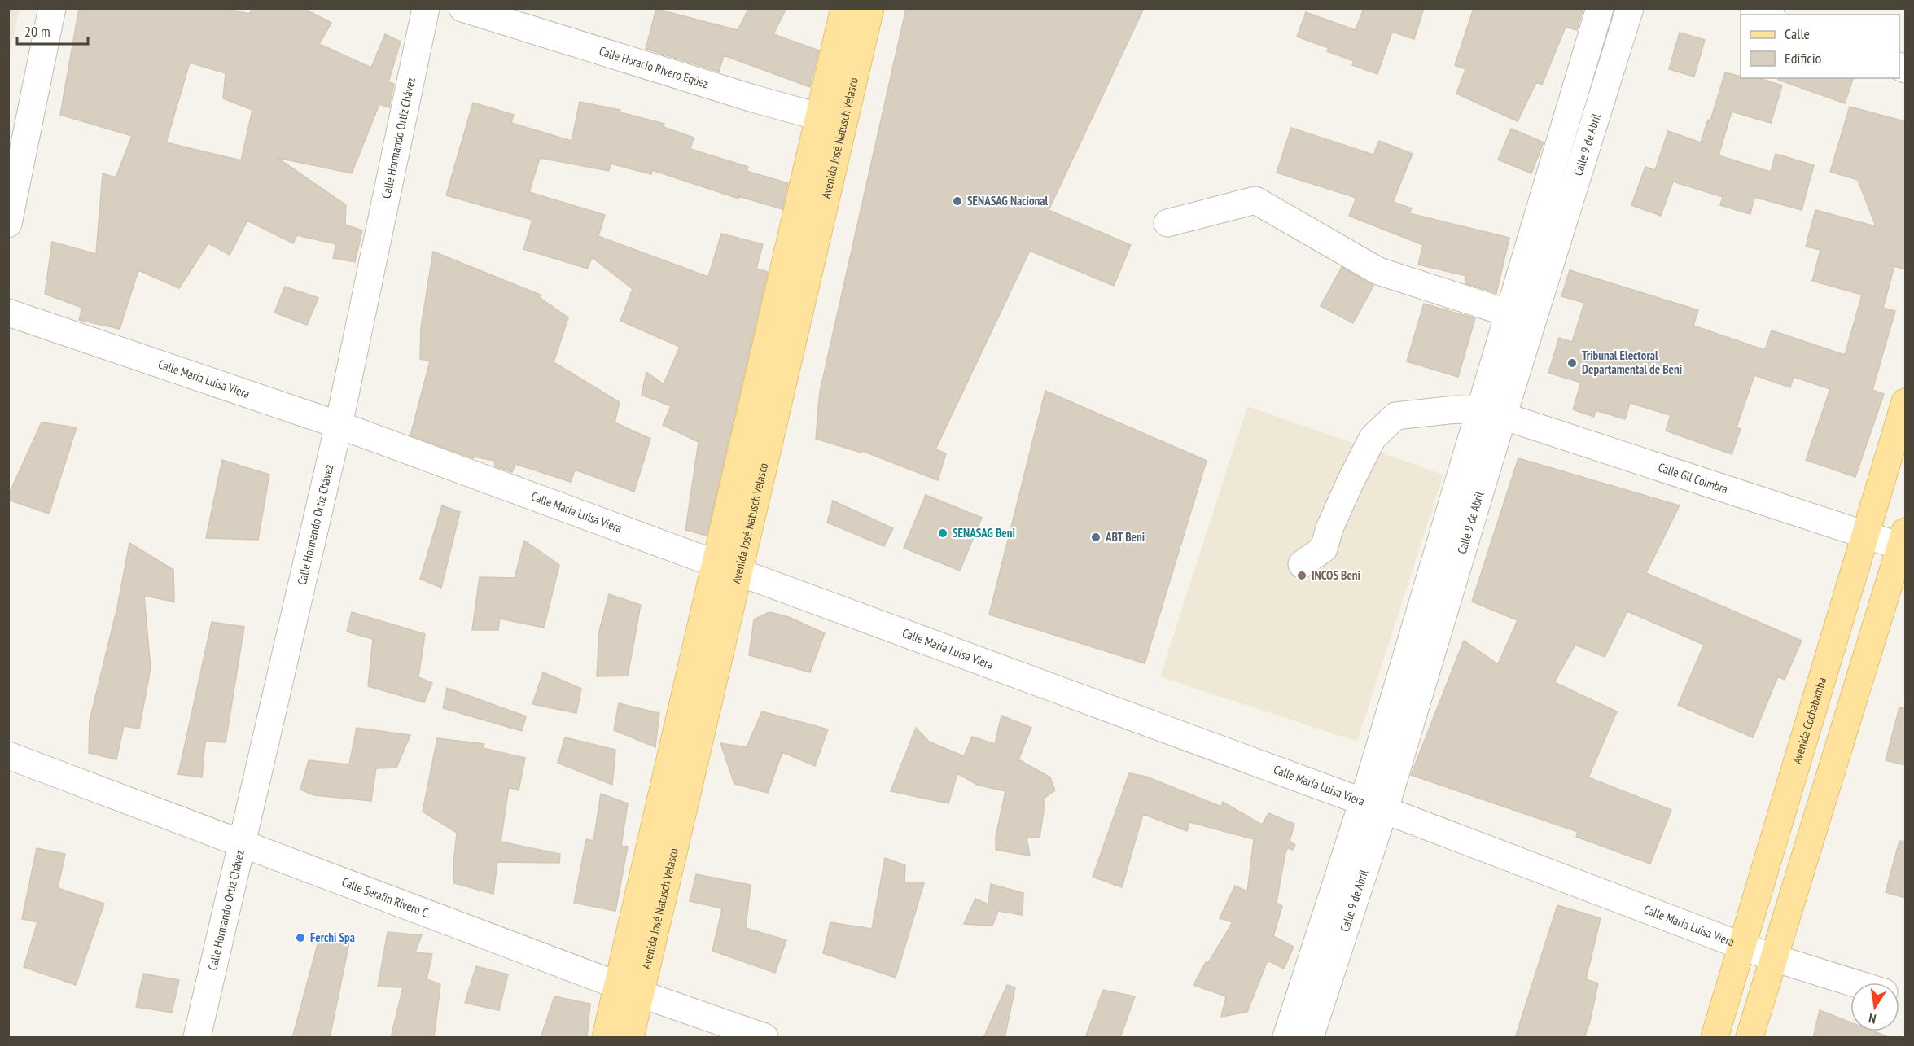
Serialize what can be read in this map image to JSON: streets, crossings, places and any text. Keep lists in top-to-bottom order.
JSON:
{
  "streets": {
    "main road": ["Avenida José Natusch Velasco", "Avenida Cochabamba"],
    "street": [
      "Calle Horacio Rivero Egüez",
      "Calle Hormando Ortiz Chávez",
      "Calle 9 de Abril",
      "Calle María Luisa Viera",
      "Calle Gil Coimbra",
      "Calle Serafín Rivero C."
    ]
  },
  "crossings": [
    ["Calle Horacio Rivero Egüez", "Avenida José Natusch Velasco"],
    ["Calle Hormando Ortiz Chávez", "Calle María Luisa Viera"],
    ["Calle Hormando Ortiz Chávez", "Calle Serafín Rivero C."],
    ["Avenida José Natusch Velasco", "Calle María Luisa Viera"],
    ["Avenida José Natusch Velasco", "Calle Serafín Rivero C."],
    ["Calle 9 de Abril", "Calle María Luisa Viera"],
    ["Calle 9 de Abril", "Calle Gil Coimbra"],
    ["Calle María Luisa Viera", "Avenida Cochabamba"],
    ["Calle Gil Coimbra", "Avenida Cochabamba"]
  ],
  "places": [
    "SENASAG Nacional",
    "Tribunal Electoral Departamental de Beni",
    "SENASAG Beni",
    "ABT Beni",
    "INCOS Beni",
    "Ferchi Spa"
  ],
  "legend": ["Calle", "Edificio"],
  "scale_bar": "20 m",
  "north": "bottom"
}
